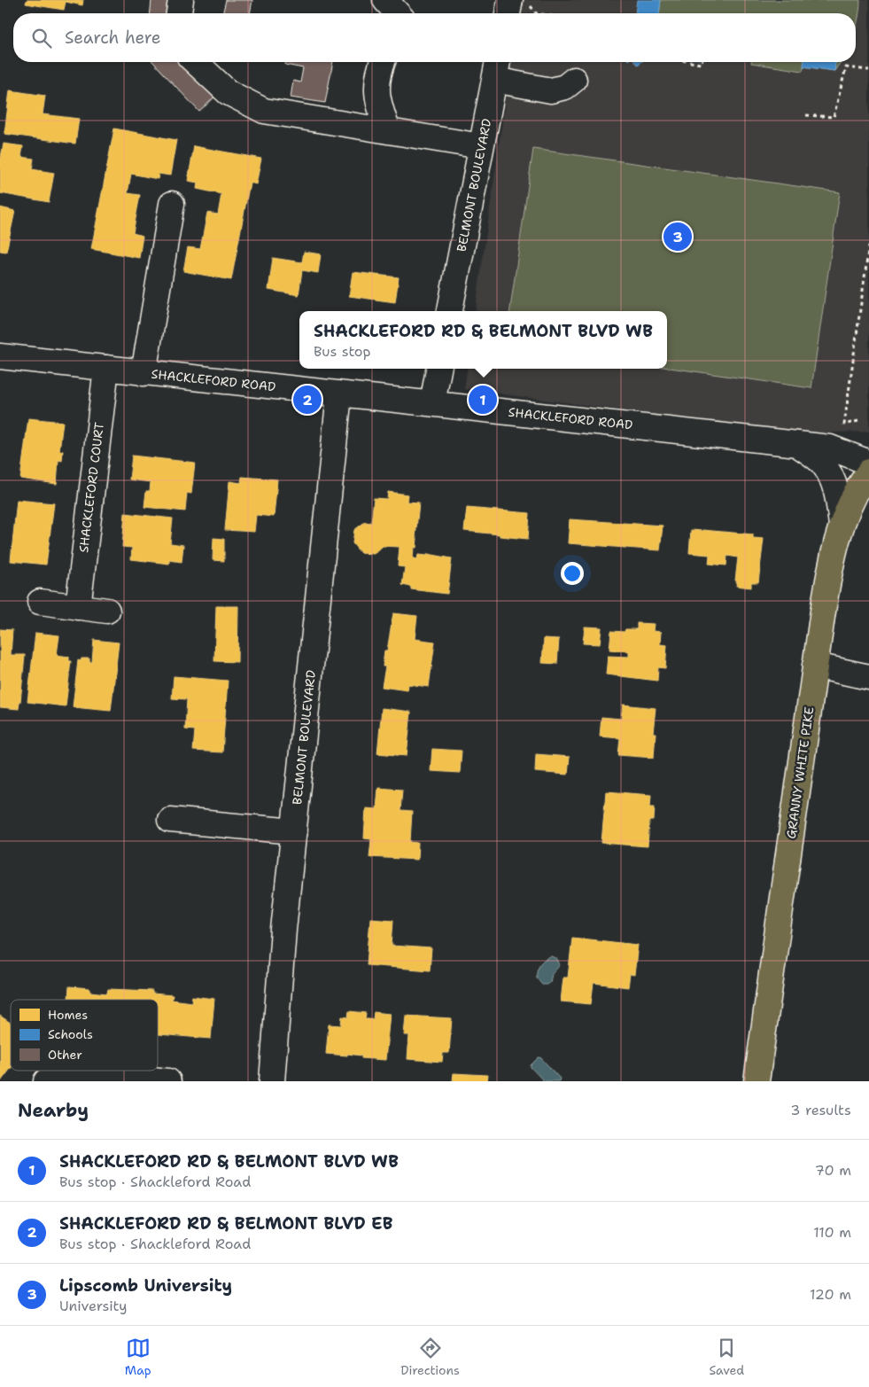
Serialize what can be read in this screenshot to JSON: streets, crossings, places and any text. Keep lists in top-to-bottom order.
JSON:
{
  "streets": {
    "main road": ["GRANNY WHITE PIKE"],
    "street": ["BELMONT BOULEVARD", "SHACKLEFORD ROAD", "SHACKLEFORD COURT"]
  },
  "crossings": [
    ["BELMONT BOULEVARD", "SHACKLEFORD ROAD"],
    ["SHACKLEFORD ROAD", "SHACKLEFORD COURT"]
  ],
  "legend": ["Homes", "Schools", "Other"],
  "page": {
    "search": "Search here",
    "pins": ["3", "1", "2"],
    "popup": ["SHACKLEFORD RD & BELMONT BLVD WB", "Bus stop"],
    "heading": ["Nearby", "3 results"],
    "list": [
      {
        "mark": "1",
        "name": "SHACKLEFORD RD & BELMONT BLVD WB",
        "note": "Bus stop · Shackleford Road",
        "value": "70 m"
      },
      {
        "mark": "2",
        "name": "SHACKLEFORD RD & BELMONT BLVD EB",
        "note": "Bus stop · Shackleford Road",
        "value": "110 m"
      },
      {
        "mark": "3",
        "name": "Lipscomb University",
        "note": "University",
        "value": "120 m"
      }
    ],
    "nav": ["Map", "Directions", "Saved"]
  }
}
